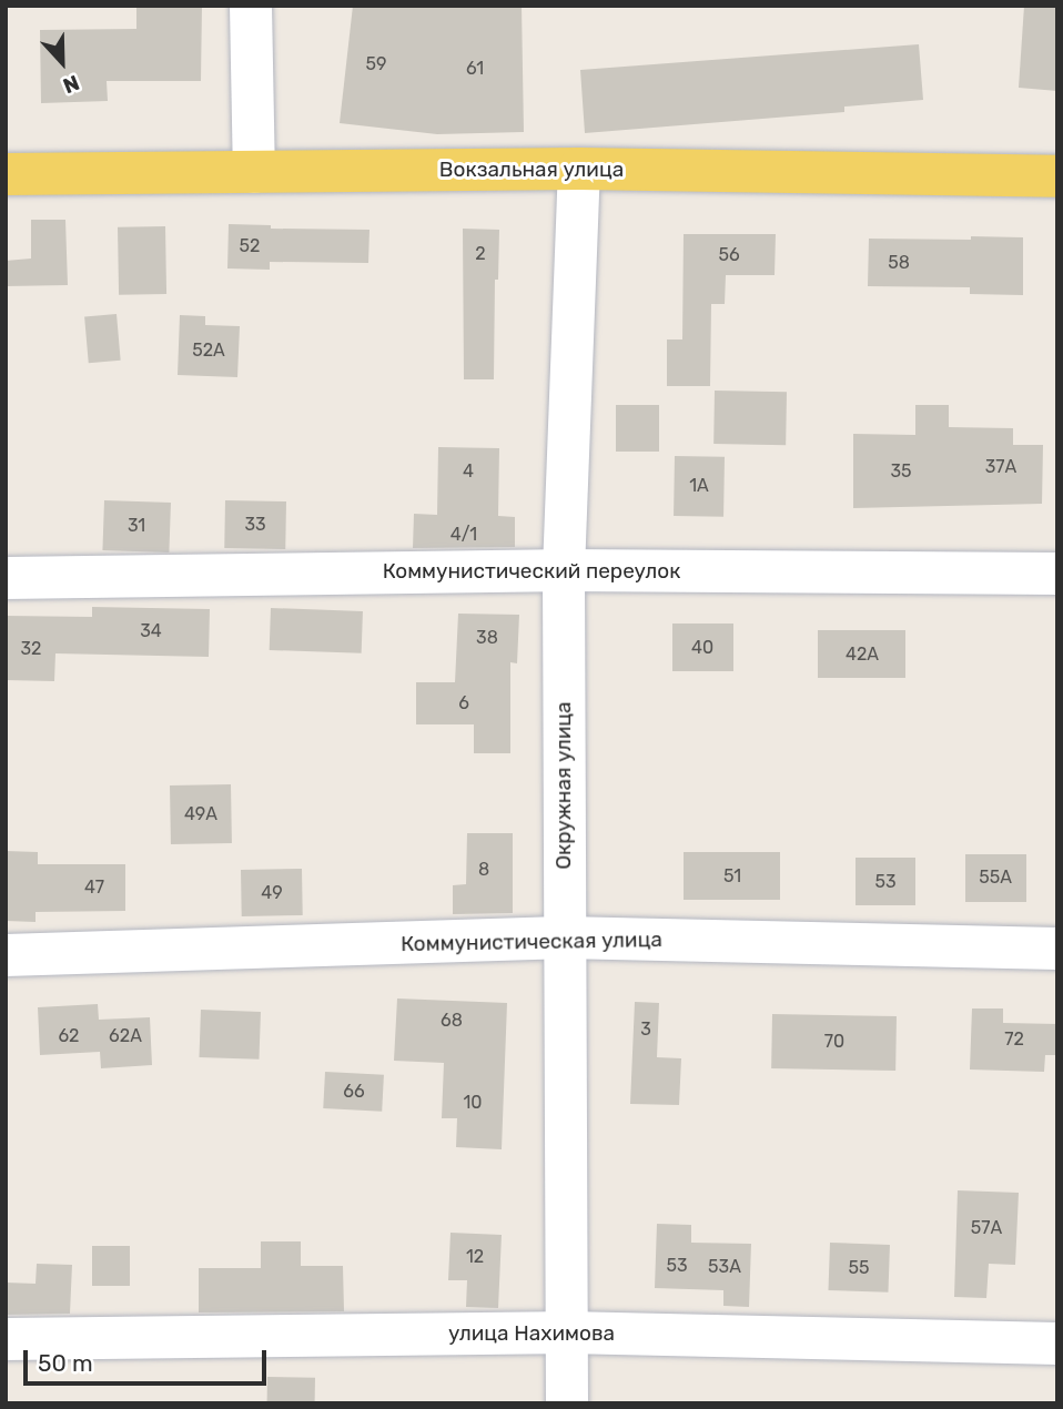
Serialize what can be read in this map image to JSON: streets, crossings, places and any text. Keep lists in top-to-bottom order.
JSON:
{
  "streets": {
    "main road": ["Вокзальная улица"],
    "street": [
      "Коммунистический переулок",
      "Окружная улица",
      "Коммунистическая улица",
      "улица Нахимова"
    ]
  },
  "crossings": [
    ["Вокзальная улица", "Окружная улица"],
    ["Коммунистический переулок", "Окружная улица"],
    ["Окружная улица", "Коммунистическая улица"],
    ["Окружная улица", "улица Нахимова"]
  ],
  "house_numbers": [
    "59",
    "61",
    "52",
    "2",
    "56",
    "58",
    "52А",
    "37А",
    "4",
    "35",
    "1А",
    "33",
    "31",
    "4/1",
    "34",
    "38",
    "40",
    "32",
    "42А",
    "6",
    "49А",
    "8",
    "51",
    "55А",
    "53",
    "47",
    "49",
    "68",
    "3",
    "62",
    "62А",
    "72",
    "70",
    "66",
    "10",
    "57А",
    "12",
    "53",
    "53А",
    "55"
  ],
  "scale_bar": "50 m",
  "north": "bottom"
}
